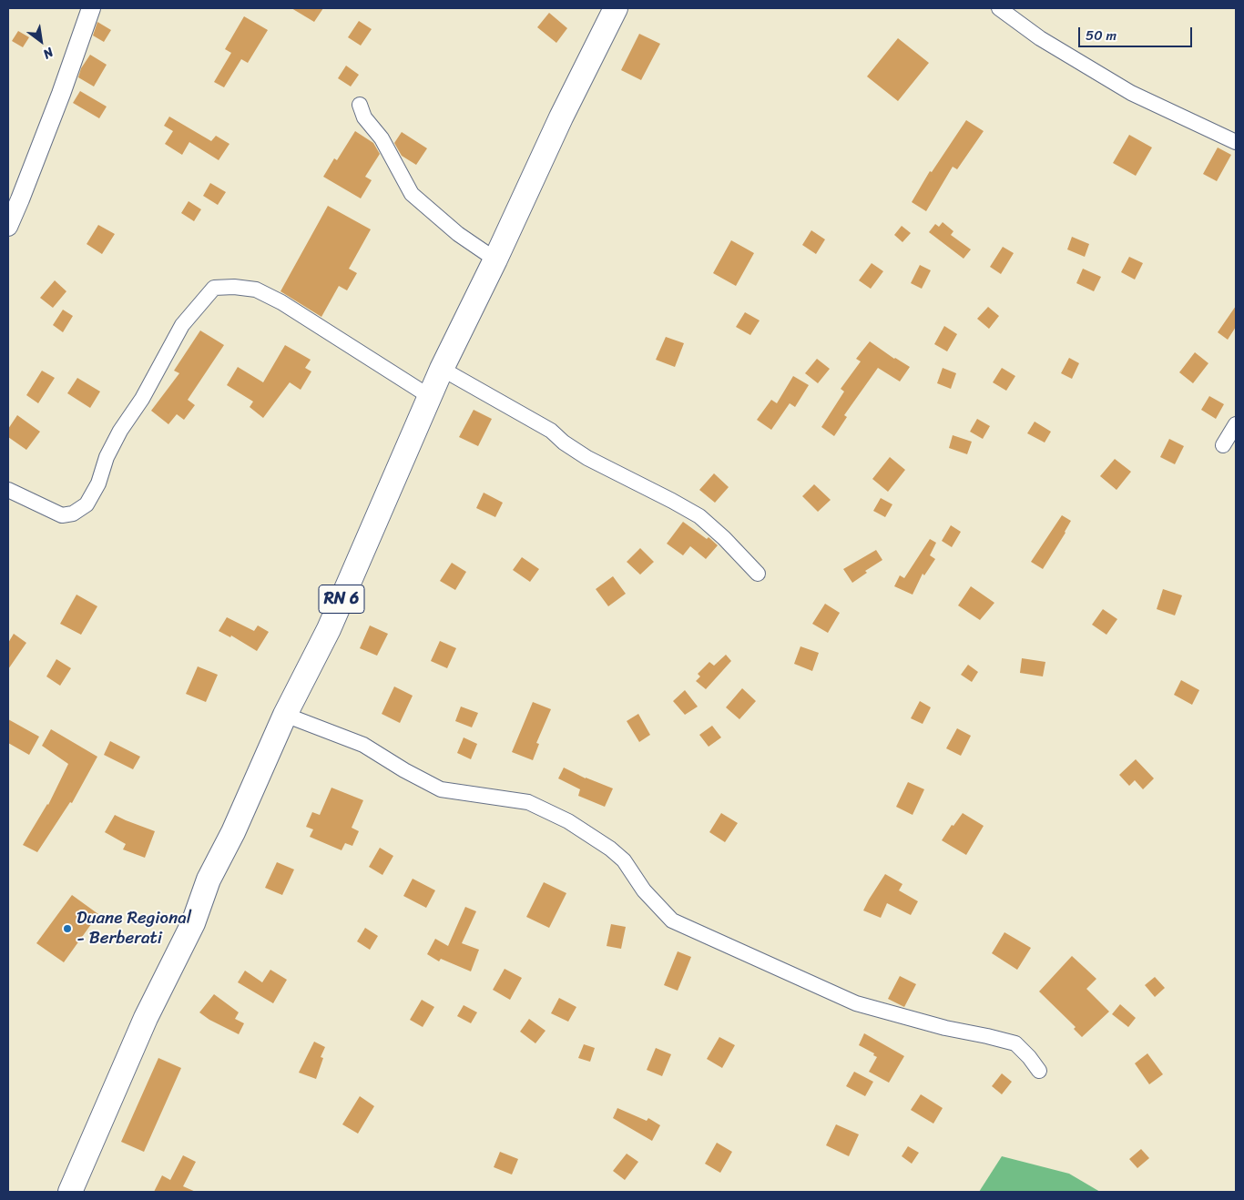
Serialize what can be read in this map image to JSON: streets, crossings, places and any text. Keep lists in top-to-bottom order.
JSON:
{
  "streets": {
    "main road": ["RN 6"]
  },
  "places": ["Duane Regional - Berberati"],
  "scale_bar": "50 m",
  "north": "bottom right"
}
